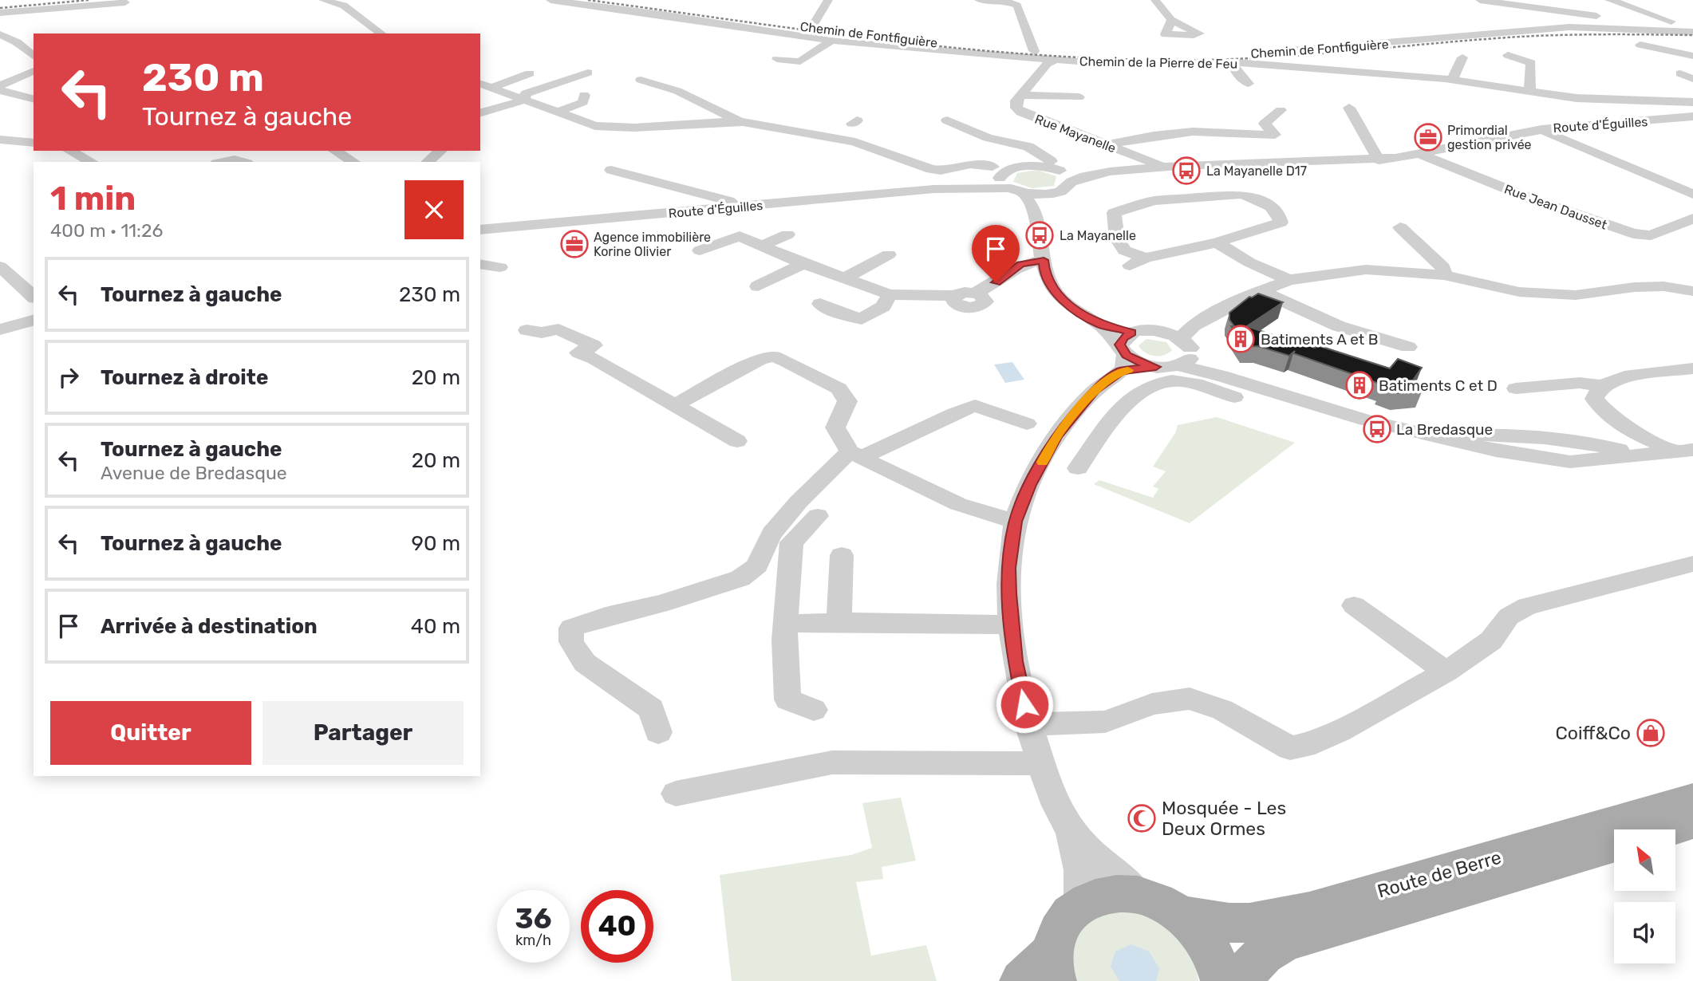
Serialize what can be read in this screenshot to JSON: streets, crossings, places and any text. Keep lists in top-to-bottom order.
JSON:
{
  "streets": {
    "main road": ["Route de Berre"],
    "street": [
      "Chemin de Fontfiguière",
      "Chemin de la Pierre de Feu",
      "Route d'Éguilles",
      "Rue Mayanelle",
      "Rue Jean Dausset"
    ]
  },
  "crossings": [
    ["Chemin de Fontfiguière", "Chemin de la Pierre de Feu"],
    ["Chemin de la Pierre de Feu", "Rue Mayanelle"],
    ["Route d'Éguilles", "Rue Mayanelle"],
    ["Route d'Éguilles", "Rue Jean Dausset"]
  ],
  "places": {
    "office": ["Primordial gestion privée", "Agence immobilière Korine Olivier"],
    "bus stop": ["La Mayanelle D17", "La Mayanelle", "La Bredasque"],
    "building": ["Batiments A et B", "Batiments C et D"],
    "shop": ["Coiff&Co"],
    "mosque": ["Mosquée - Les Deux Ormes"]
  },
  "north": "top left",
  "page": {
    "turn": ["230 m", "Tournez à gauche"],
    "heading": ["1 min", "400 m · 11:26"],
    "list": [
      {
        "name": "Tournez à gauche",
        "value": "230 m"
      },
      {
        "name": "Tournez à droite",
        "value": "20 m"
      },
      {
        "name": "Tournez à gauche",
        "note": "Avenue de Bredasque",
        "value": "20 m"
      },
      {
        "name": "Tournez à gauche",
        "value": "90 m"
      },
      {
        "name": "Arrivée à destination",
        "value": "40 m"
      }
    ],
    "buttons": ["Quitter", "Partager"],
    "speed": "36 km/h",
    "limit": "40"
  }
}
